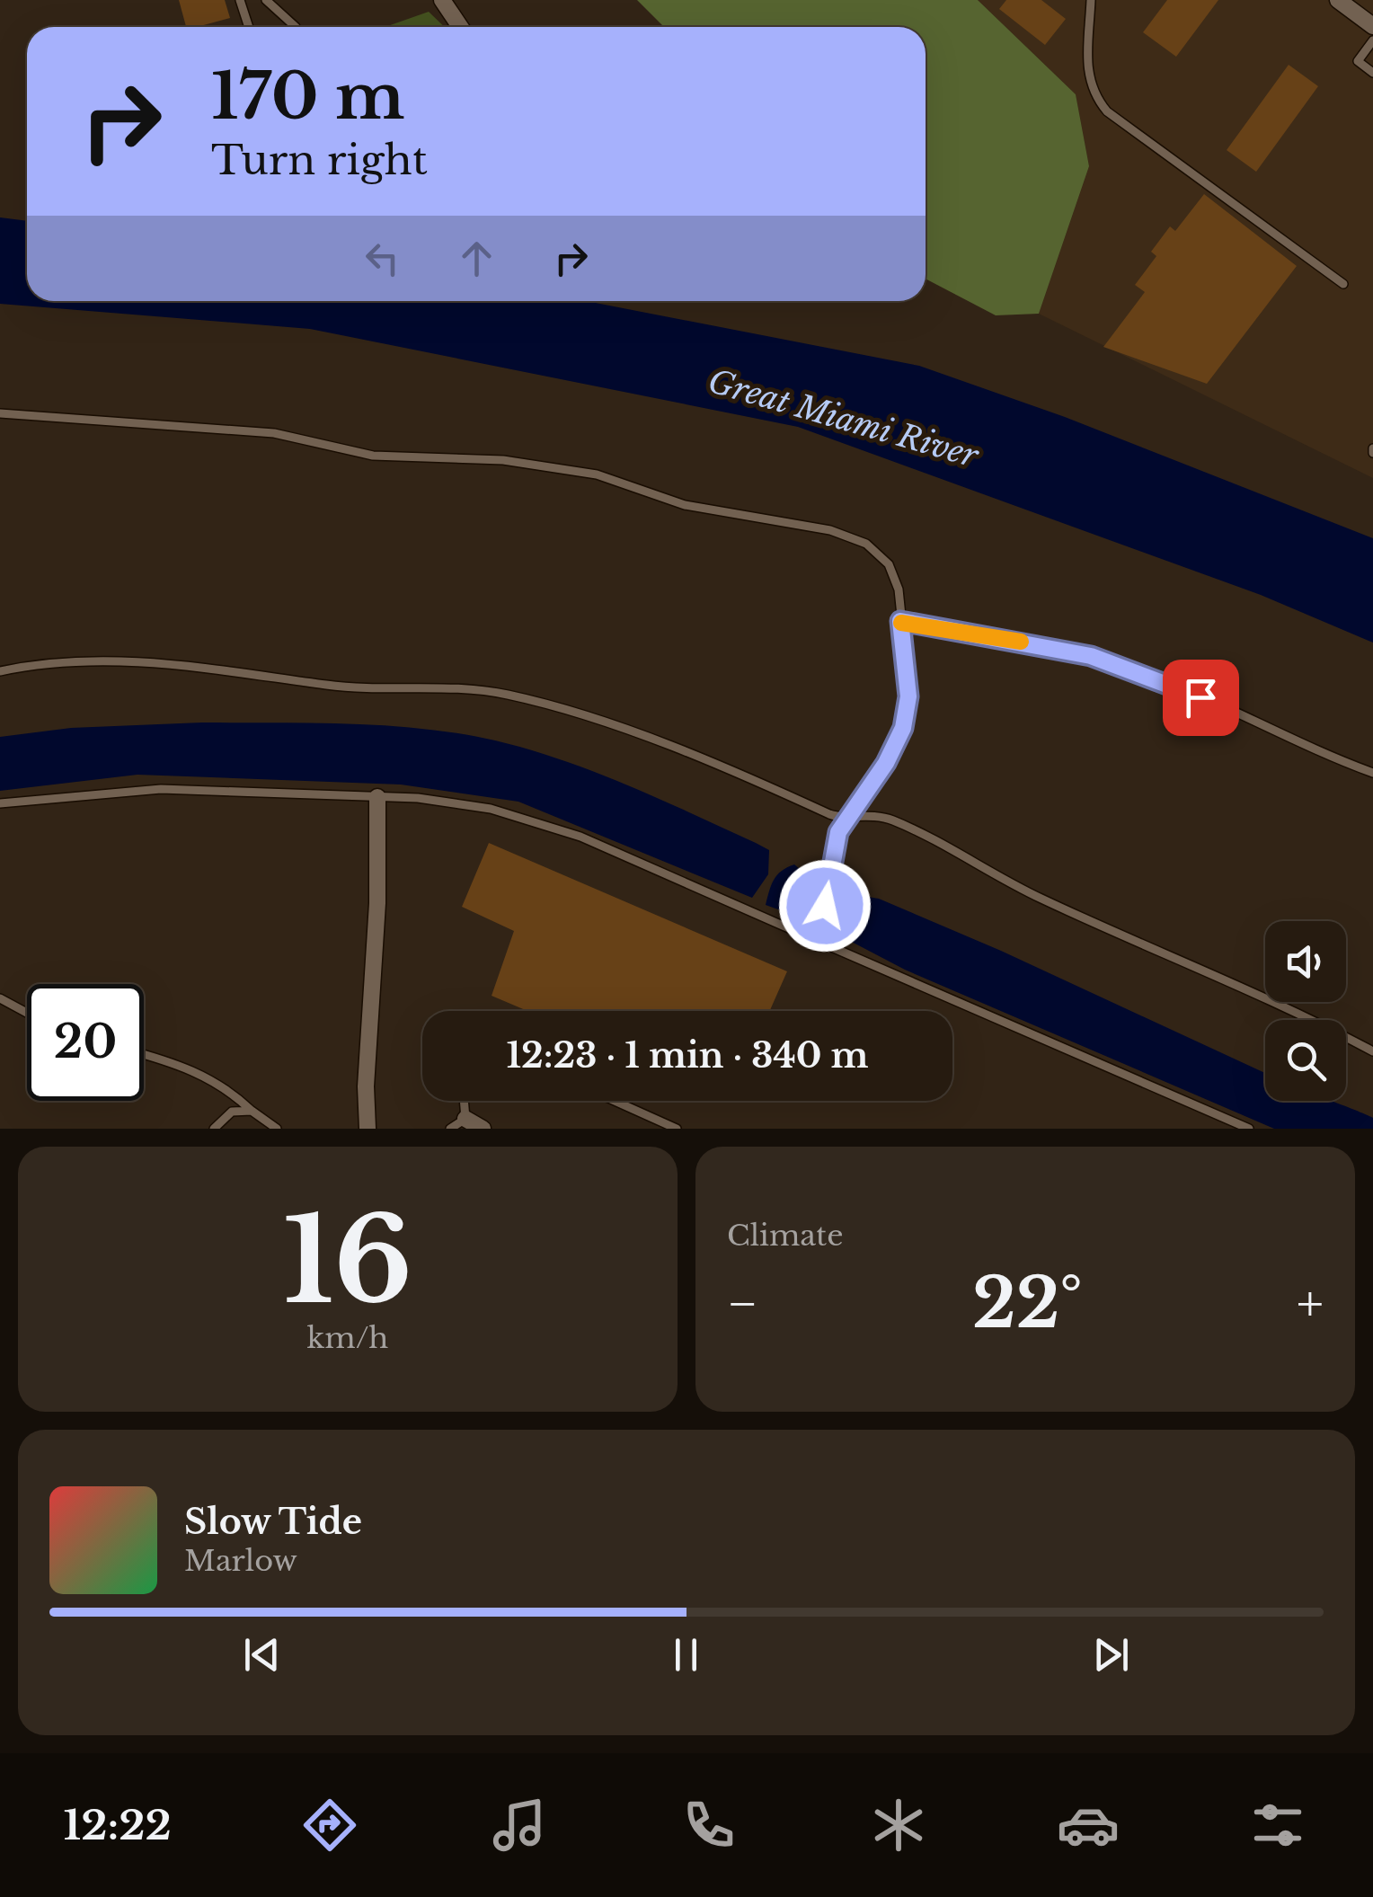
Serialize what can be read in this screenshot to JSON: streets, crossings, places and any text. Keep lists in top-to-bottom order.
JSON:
{
  "water": ["Great Miami River"],
  "page": {
    "turn": ["170 m", "Turn right"],
    "limit": "20",
    "trip": "12:23 · 1 min · 340 m",
    "tile": [
      ["16", "km/h"],
      "Climate"
    ],
    "heat": ["−", "22°", "+"],
    "song": ["Slow Tide", "Marlow"],
    "tabs": "12:22"
  }
}
